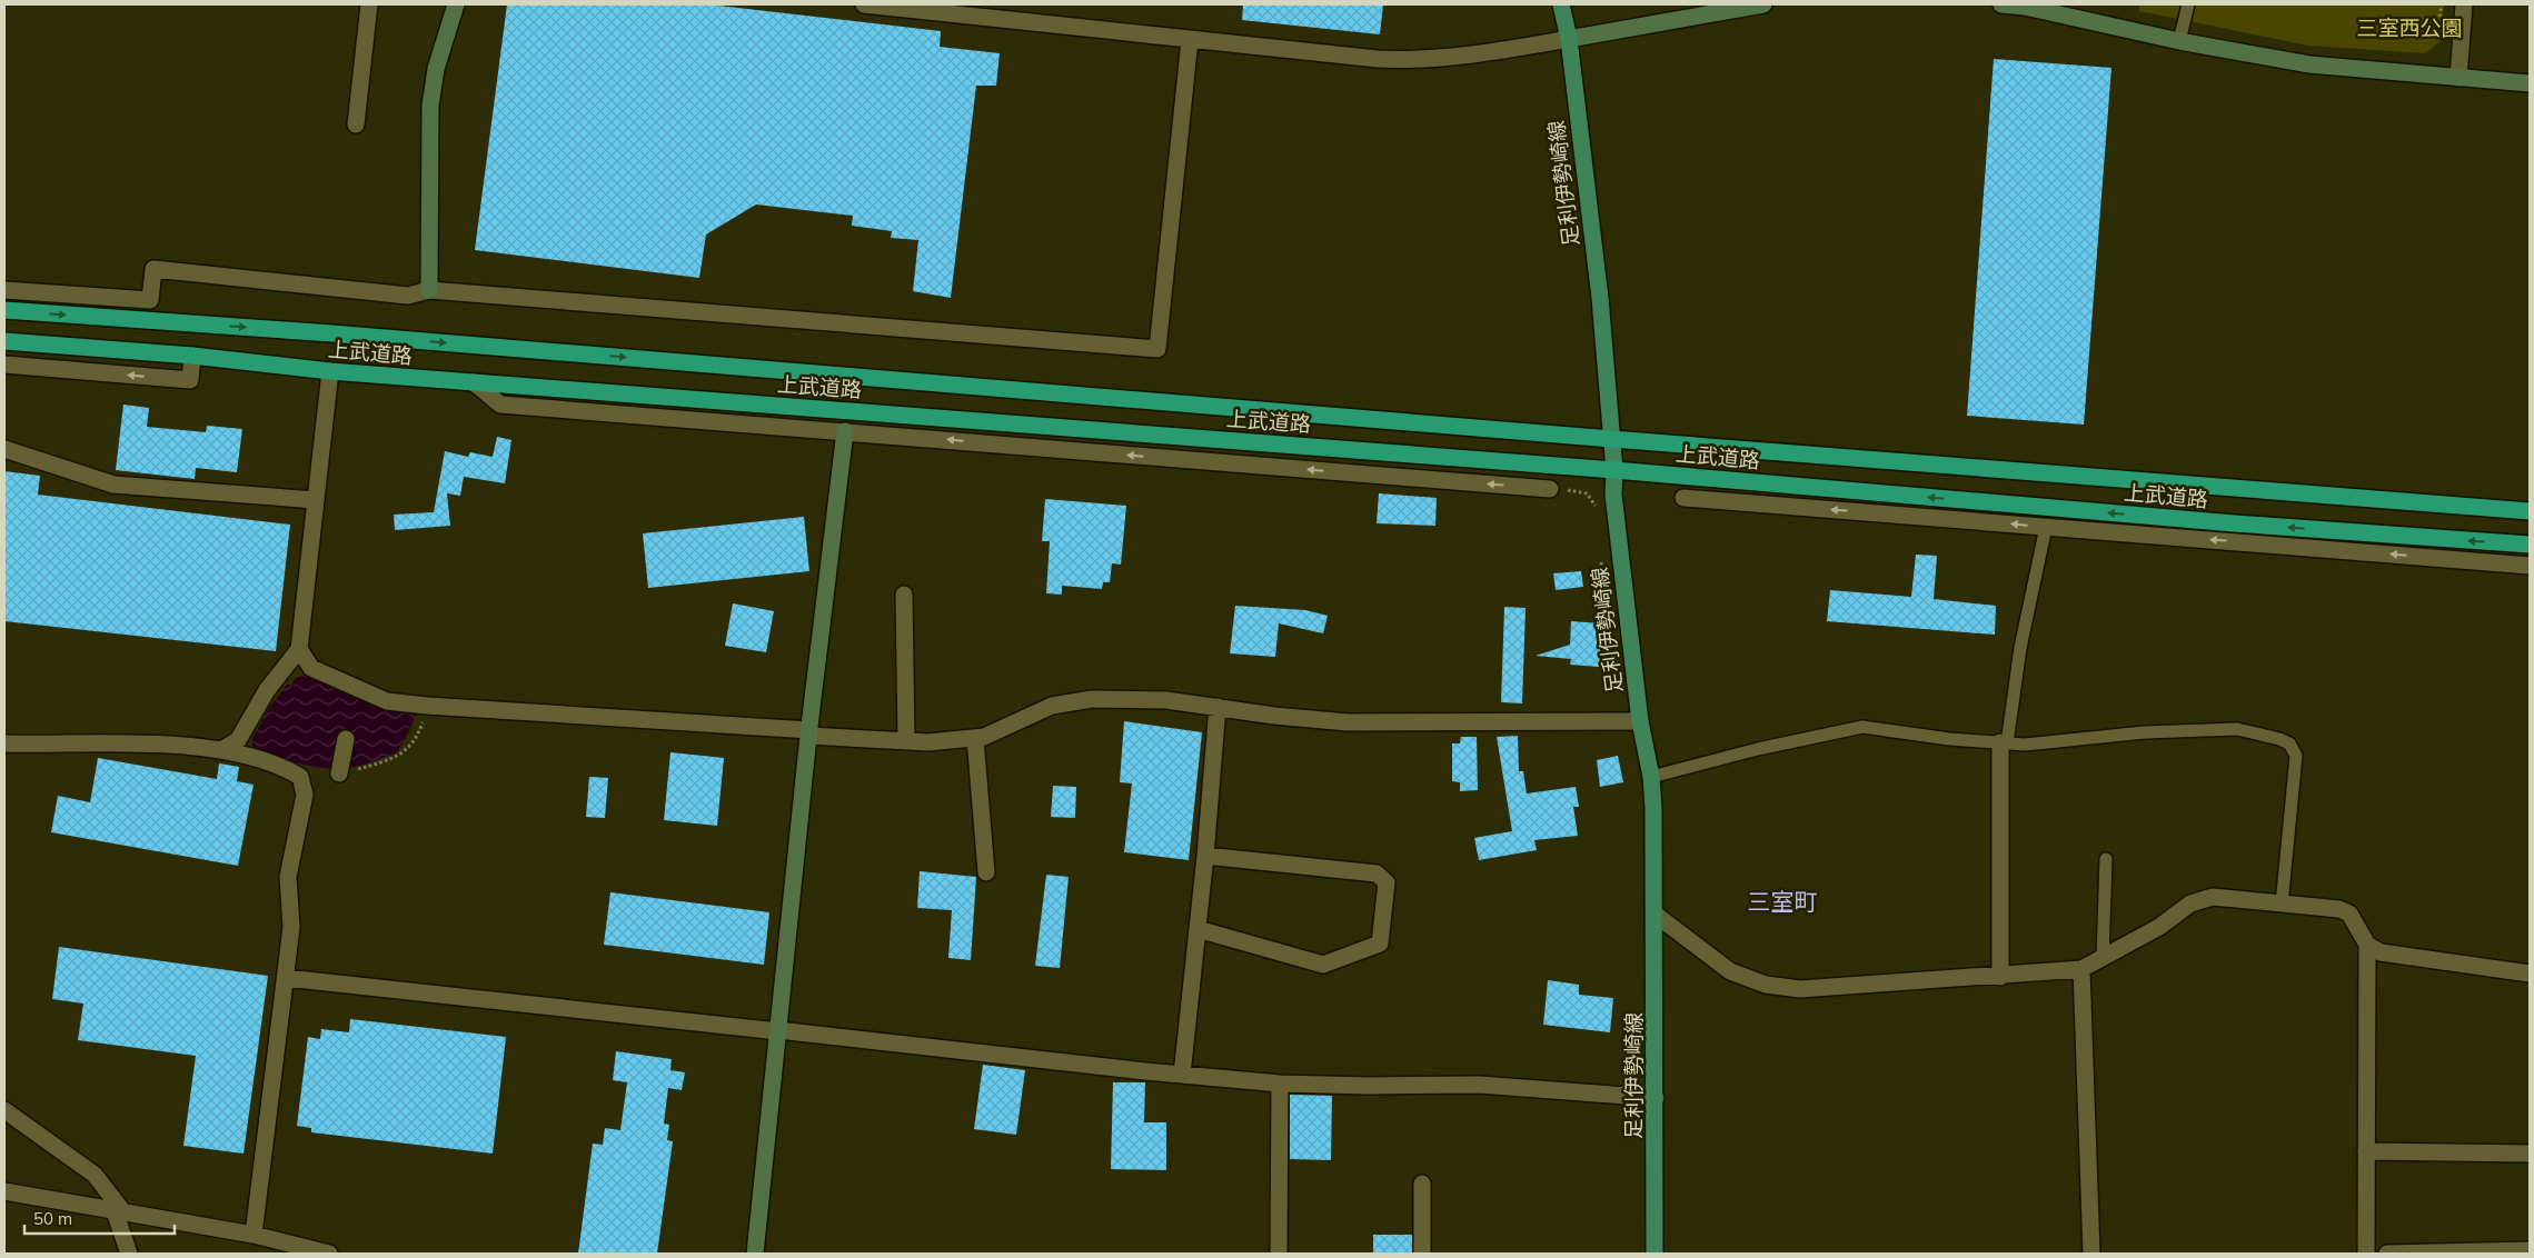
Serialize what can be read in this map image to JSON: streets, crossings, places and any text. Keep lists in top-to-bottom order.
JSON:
{
  "streets": {
    "highway": ["上武道路"],
    "main road": ["足利伊勢崎線"]
  },
  "crossings": [
    ["足利伊勢崎線", "上武道路"]
  ],
  "districts": ["三室町"],
  "parks": ["三室西公園"],
  "scale_bar": "50 m"
}
